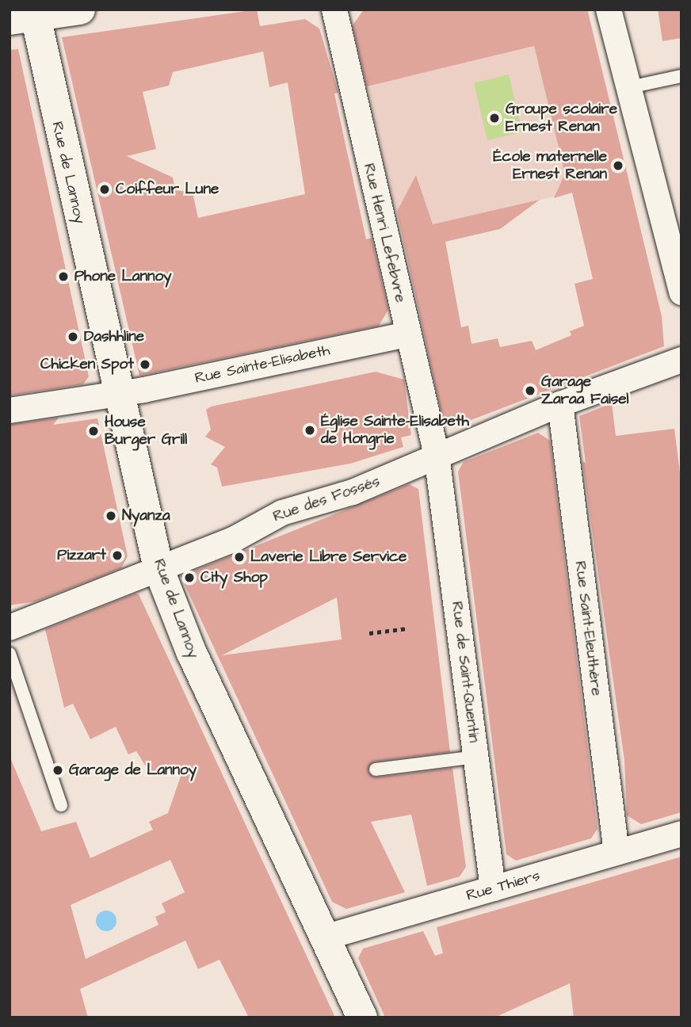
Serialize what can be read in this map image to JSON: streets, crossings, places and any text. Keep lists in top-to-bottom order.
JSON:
{
  "streets": {
    "main road": ["Rue de Lannoy"],
    "street": [
      "Rue Henri Lefebvre",
      "Rue Sainte-Elisabeth",
      "Rue des Fossés",
      "Rue Saint-Eleuthère",
      "Rue de Saint-Quentin",
      "Rue Thiers"
    ]
  },
  "crossings": [
    ["Rue de Lannoy", "Rue Sainte-Elisabeth"],
    ["Rue de Lannoy", "Rue des Fossés"],
    ["Rue de Lannoy", "Rue Thiers"],
    ["Rue Henri Lefebvre", "Rue Sainte-Elisabeth"],
    ["Rue Henri Lefebvre", "Rue des Fossés"],
    ["Rue Henri Lefebvre", "Rue de Saint-Quentin"],
    ["Rue des Fossés", "Rue Saint-Eleuthère"],
    ["Rue des Fossés", "Rue de Saint-Quentin"],
    ["Rue Saint-Eleuthère", "Rue Thiers"],
    ["Rue de Saint-Quentin", "Rue Thiers"]
  ],
  "places": [
    "Groupe scolaire Ernest Renan",
    "École maternelle Ernest Renan",
    "Coiffeur Lune",
    "Phone Lannoy",
    "Dashhline",
    "Chicken Spot",
    "Garage Zaraa Faisel",
    "Église Sainte-Elisabeth de Hongrie",
    "House Burger Grill",
    "Nyanza",
    "Pizzart",
    "Laverie Libre Service",
    "City Shop",
    "Garage de Lannoy"
  ]
}
